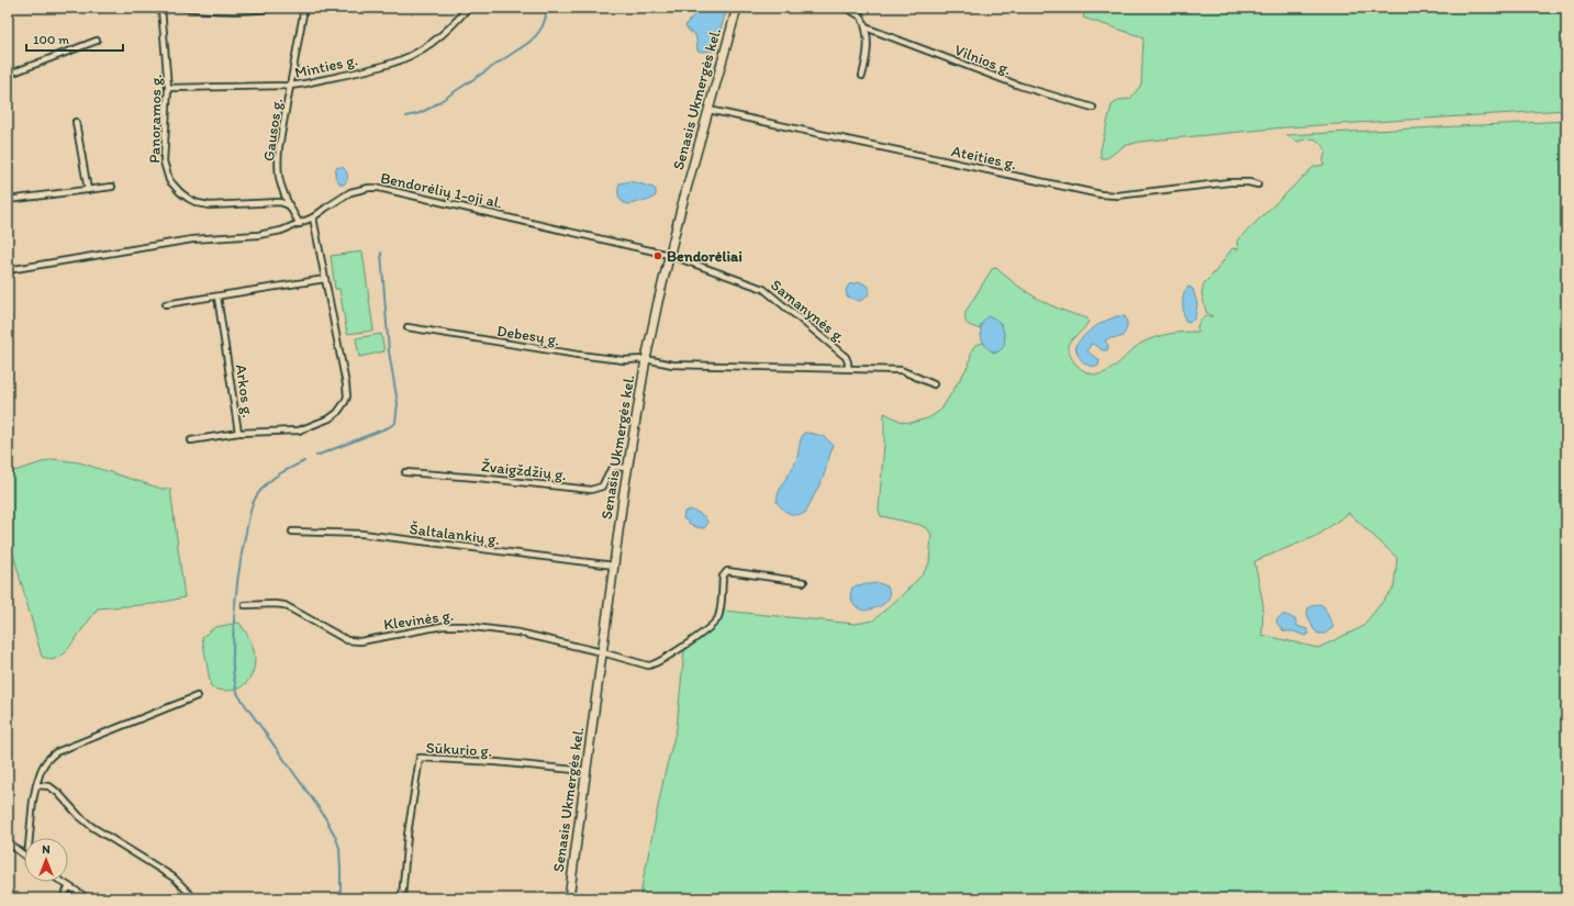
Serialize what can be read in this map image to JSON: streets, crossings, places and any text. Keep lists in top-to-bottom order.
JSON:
{
  "streets": {
    "main road": ["Senasis Ukmergės kel."],
    "street": [
      "Vilnios g.",
      "Minties g.",
      "Panoramos g.",
      "Gausos g.",
      "Ateities g.",
      "Bendorėlių 1-oji al.",
      "Samanynės g.",
      "Debesų g.",
      "Arkos g.",
      "Žvaigždžių g.",
      "Šaltalankių g.",
      "Klevinės g.",
      "Sūkurio g."
    ]
  },
  "crossings": [
    ["Minties g.", "Panoramos g."],
    ["Minties g.", "Gausos g."],
    ["Senasis Ukmergės kel.", "Ateities g."],
    ["Senasis Ukmergės kel.", "Bendorėlių 1-oji al."],
    ["Senasis Ukmergės kel.", "Samanynės g."],
    ["Senasis Ukmergės kel.", "Debesų g."],
    ["Senasis Ukmergės kel.", "Žvaigždžių g."],
    ["Senasis Ukmergės kel.", "Šaltalankių g."],
    ["Senasis Ukmergės kel.", "Klevinės g."],
    ["Senasis Ukmergės kel.", "Sūkurio g."],
    ["Panoramos g.", "Gausos g."],
    ["Gausos g.", "Bendorėlių 1-oji al."],
    ["Bendorėlių 1-oji al.", "Samanynės g."],
    ["Bendorėlių 1-oji al.", "Arkos g."],
    ["Samanynės g.", "Debesų g."]
  ],
  "places": ["Bendorėliai"],
  "scale_bar": "100 m",
  "north": "top"
}
